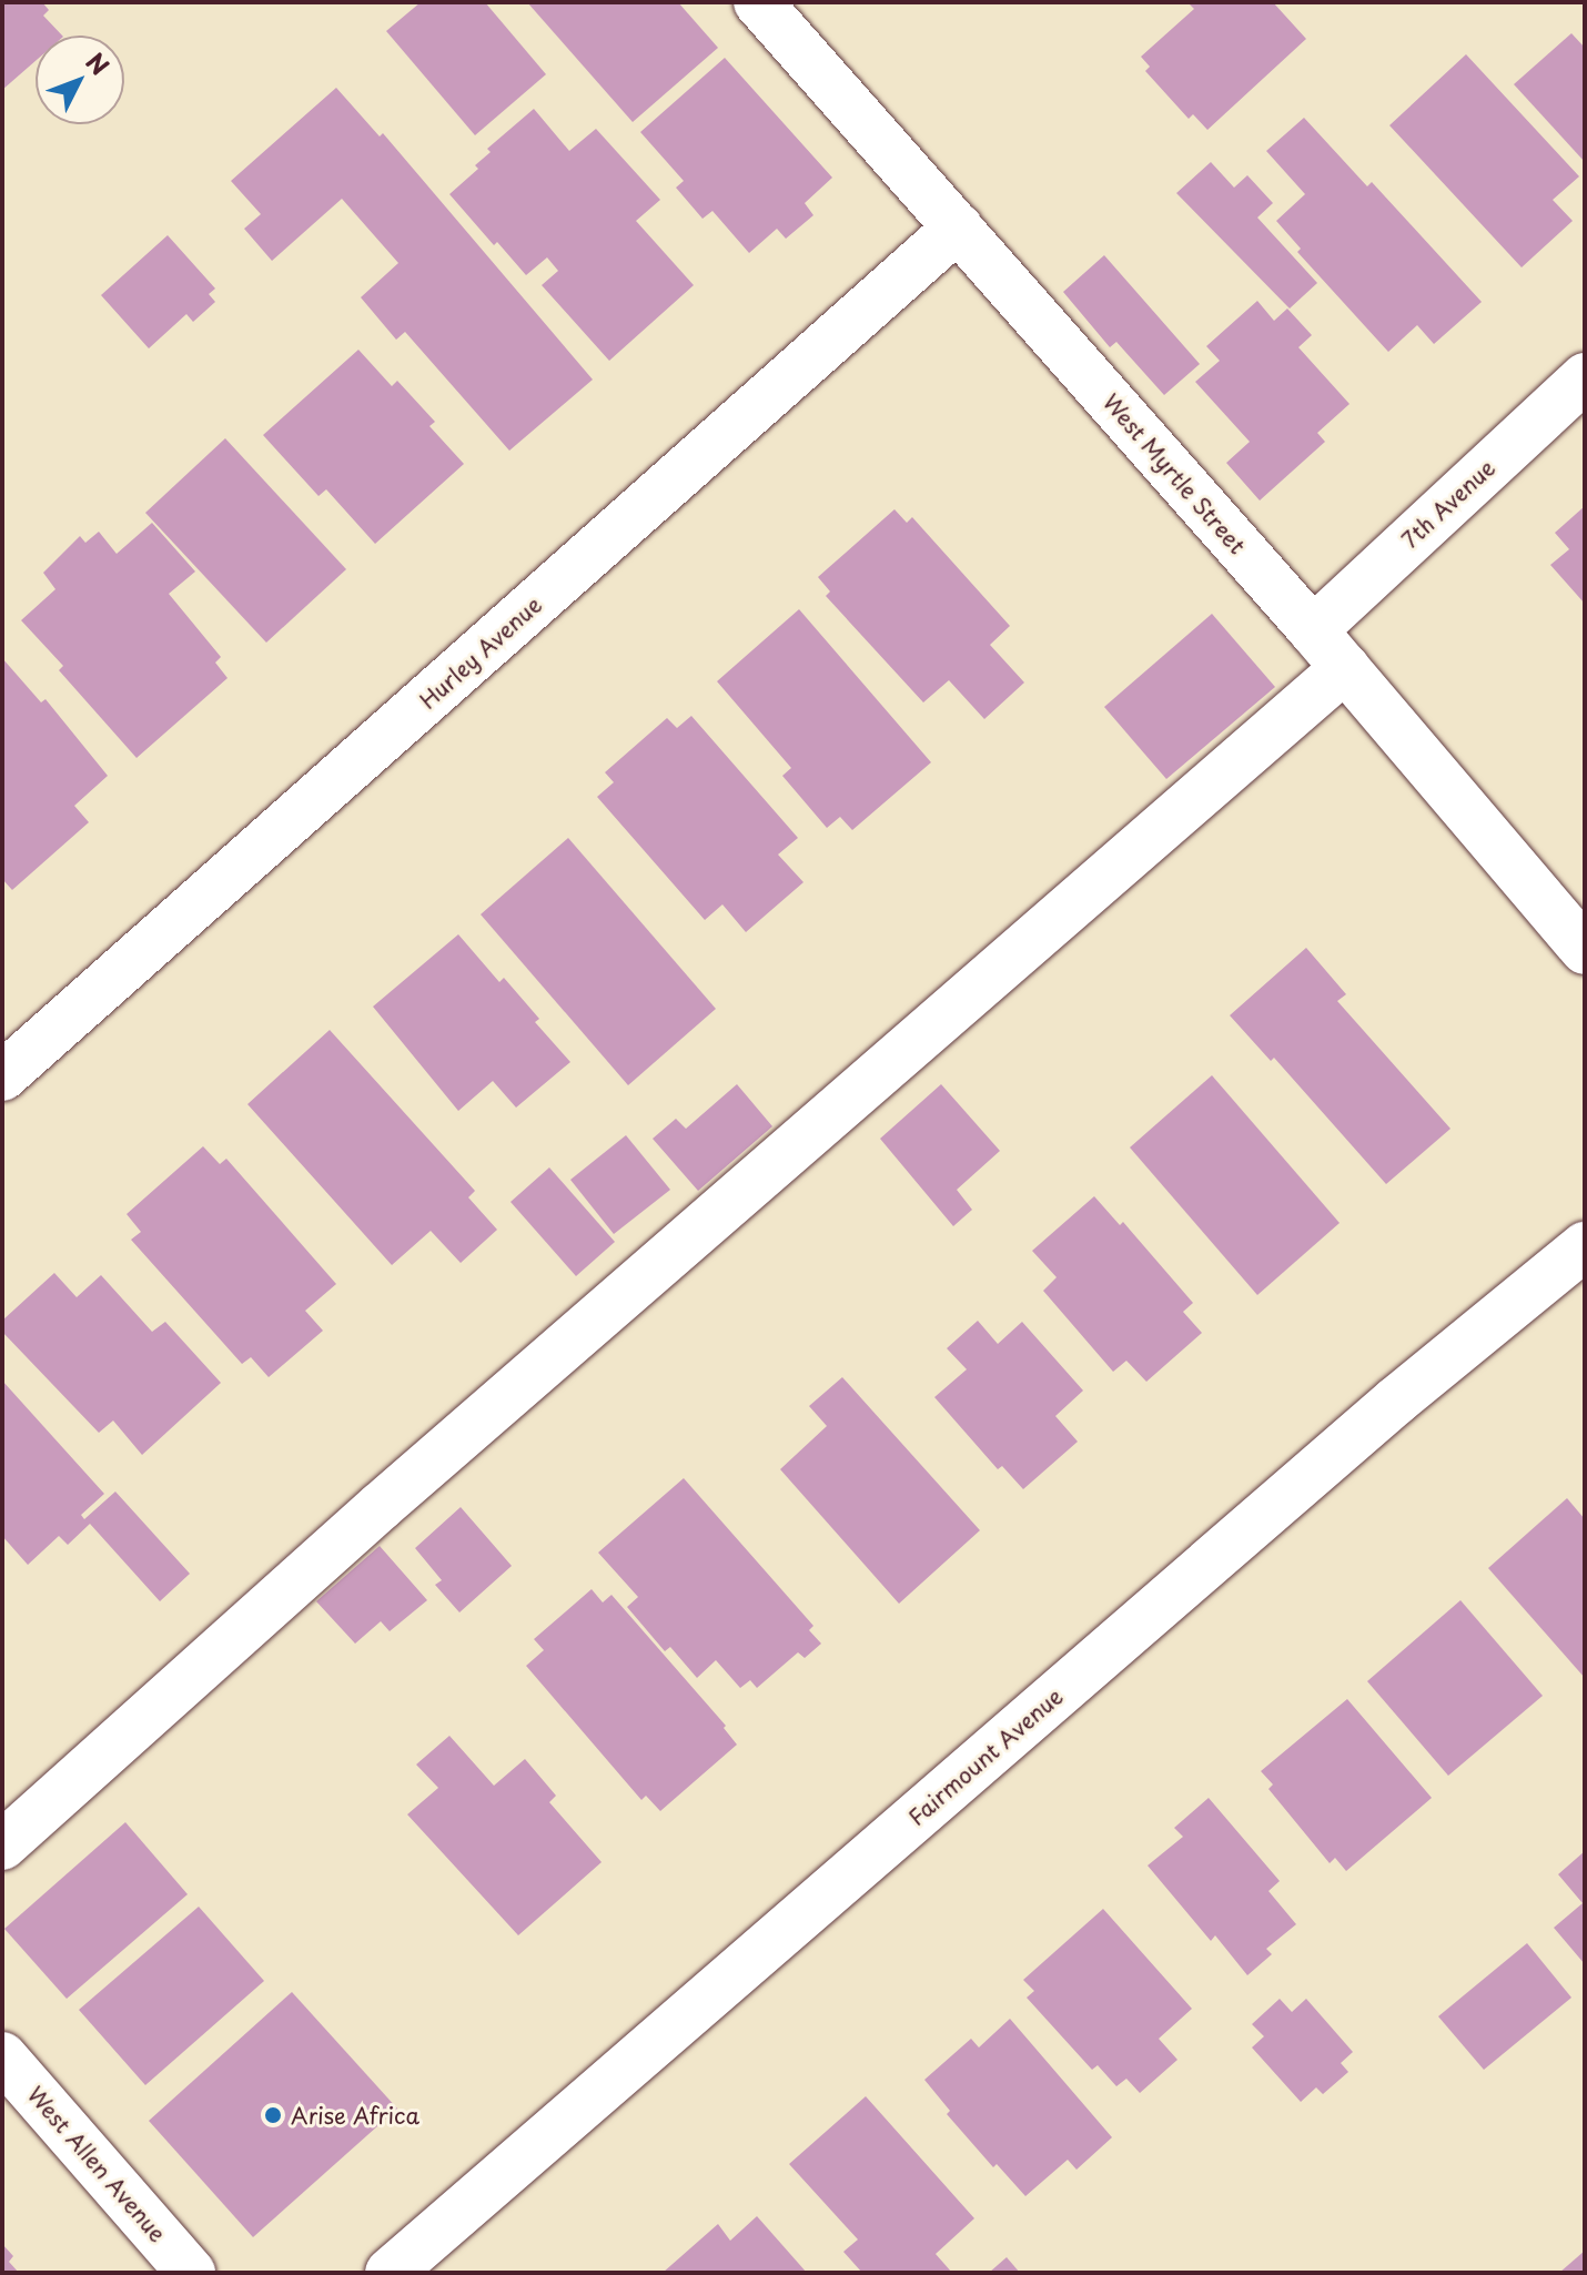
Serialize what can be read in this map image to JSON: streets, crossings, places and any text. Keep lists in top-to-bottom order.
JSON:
{
  "streets": {
    "street": [
      "West Myrtle Street",
      "7th Avenue",
      "Hurley Avenue",
      "Fairmount Avenue",
      "West Allen Avenue"
    ]
  },
  "crossings": [
    ["West Myrtle Street", "7th Avenue"],
    ["West Myrtle Street", "Hurley Avenue"]
  ],
  "places": ["Arise Africa"],
  "north": "top right"
}
